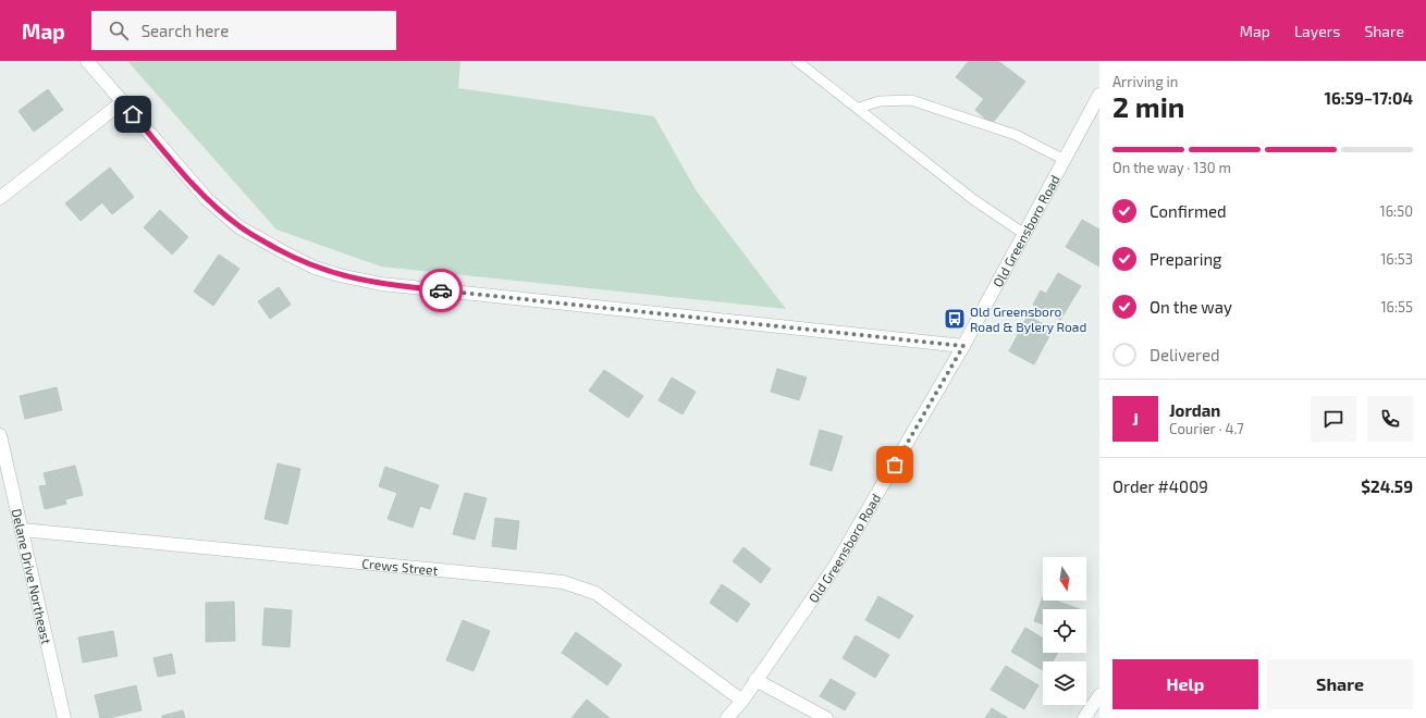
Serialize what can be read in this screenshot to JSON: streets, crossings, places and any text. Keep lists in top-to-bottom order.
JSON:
{
  "streets": {
    "street": ["Old Greensboro Road", "Crews Street", "Delane Drive Northeast"]
  },
  "crossings": [
    ["Old Greensboro Road", "Crews Street"],
    ["Crews Street", "Delane Drive Northeast"]
  ],
  "places": {
    "bus stop": ["Old Greensboro Road & Bylery Road"]
  },
  "north": "bottom",
  "page": {
    "header": "Map",
    "search": "Search here",
    "nav": ["Map", "Layers", "Share"],
    "heading": ["2 min", "Arriving in", "16:59–17:04"],
    "panel": [
      "Jordan",
      "Courier · 4.7",
      "Order #4009",
      "$24.59"
    ],
    "bar": "On the way · 130 m",
    "list": [
      ["Confirmed", "16:50"],
      ["Preparing", "16:53"],
      ["On the way", "16:55"],
      "Delivered"
    ],
    "round": "J",
    "buttons": ["Help", "Share"]
  }
}
